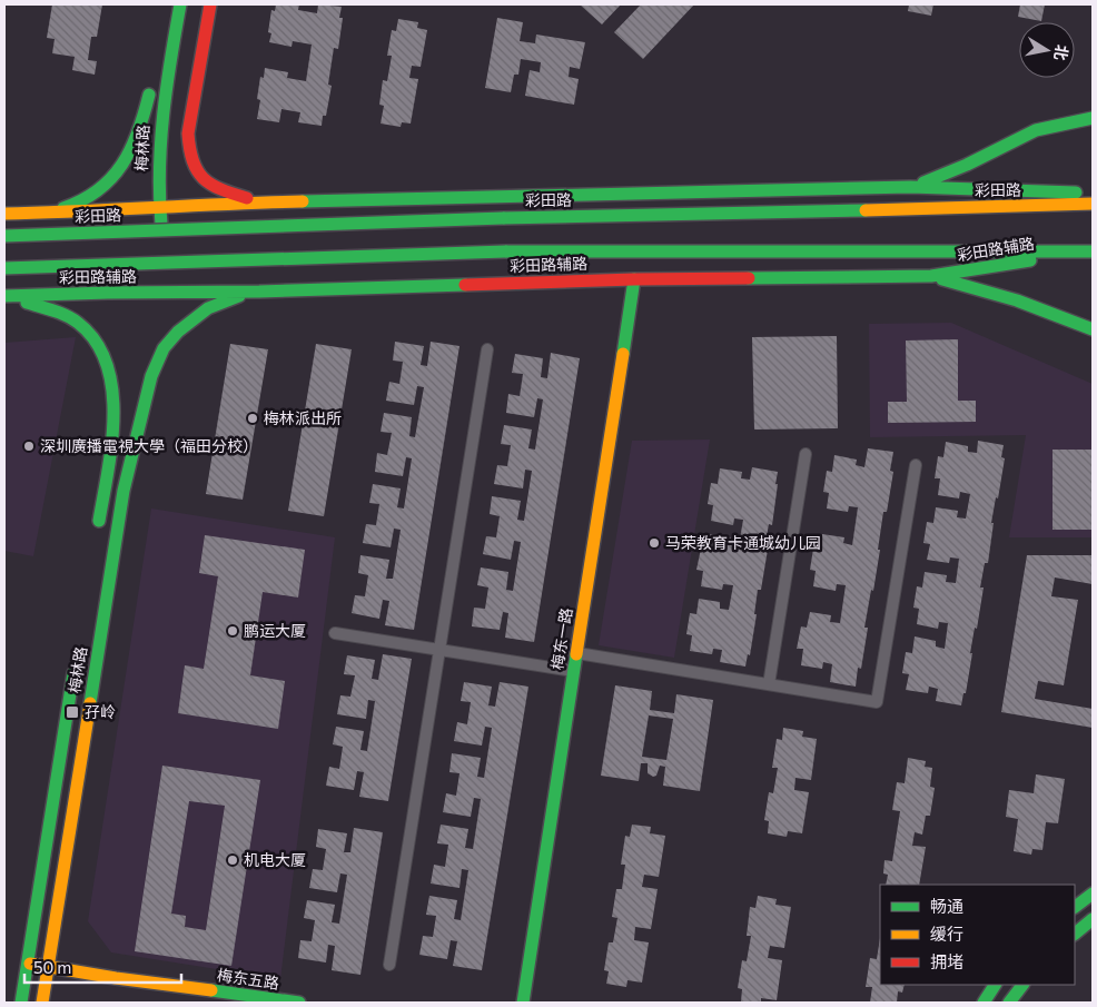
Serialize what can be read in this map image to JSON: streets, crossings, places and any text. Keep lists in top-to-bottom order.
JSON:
{
  "streets": {
    "main road": [
      "梅林路",
      "彩田路",
      "彩田路辅路",
      "梅东一路",
      "梅东五路"
    ]
  },
  "crossings": [
    ["梅林路", "彩田路辅路"],
    ["梅林路", "梅东五路"],
    ["彩田路辅路", "梅东一路"]
  ],
  "places": {
    "other": [
      "梅林派出所",
      "深圳廣播電視大學（福田分校）",
      "马荣教育卡通城幼儿园",
      "鹏运大厦",
      "机电大厦"
    ],
    "transit": ["孖岭"]
  },
  "legend": ["畅通", "缓行", "拥堵"],
  "scale_bar": "50 m",
  "north": "right"
}
